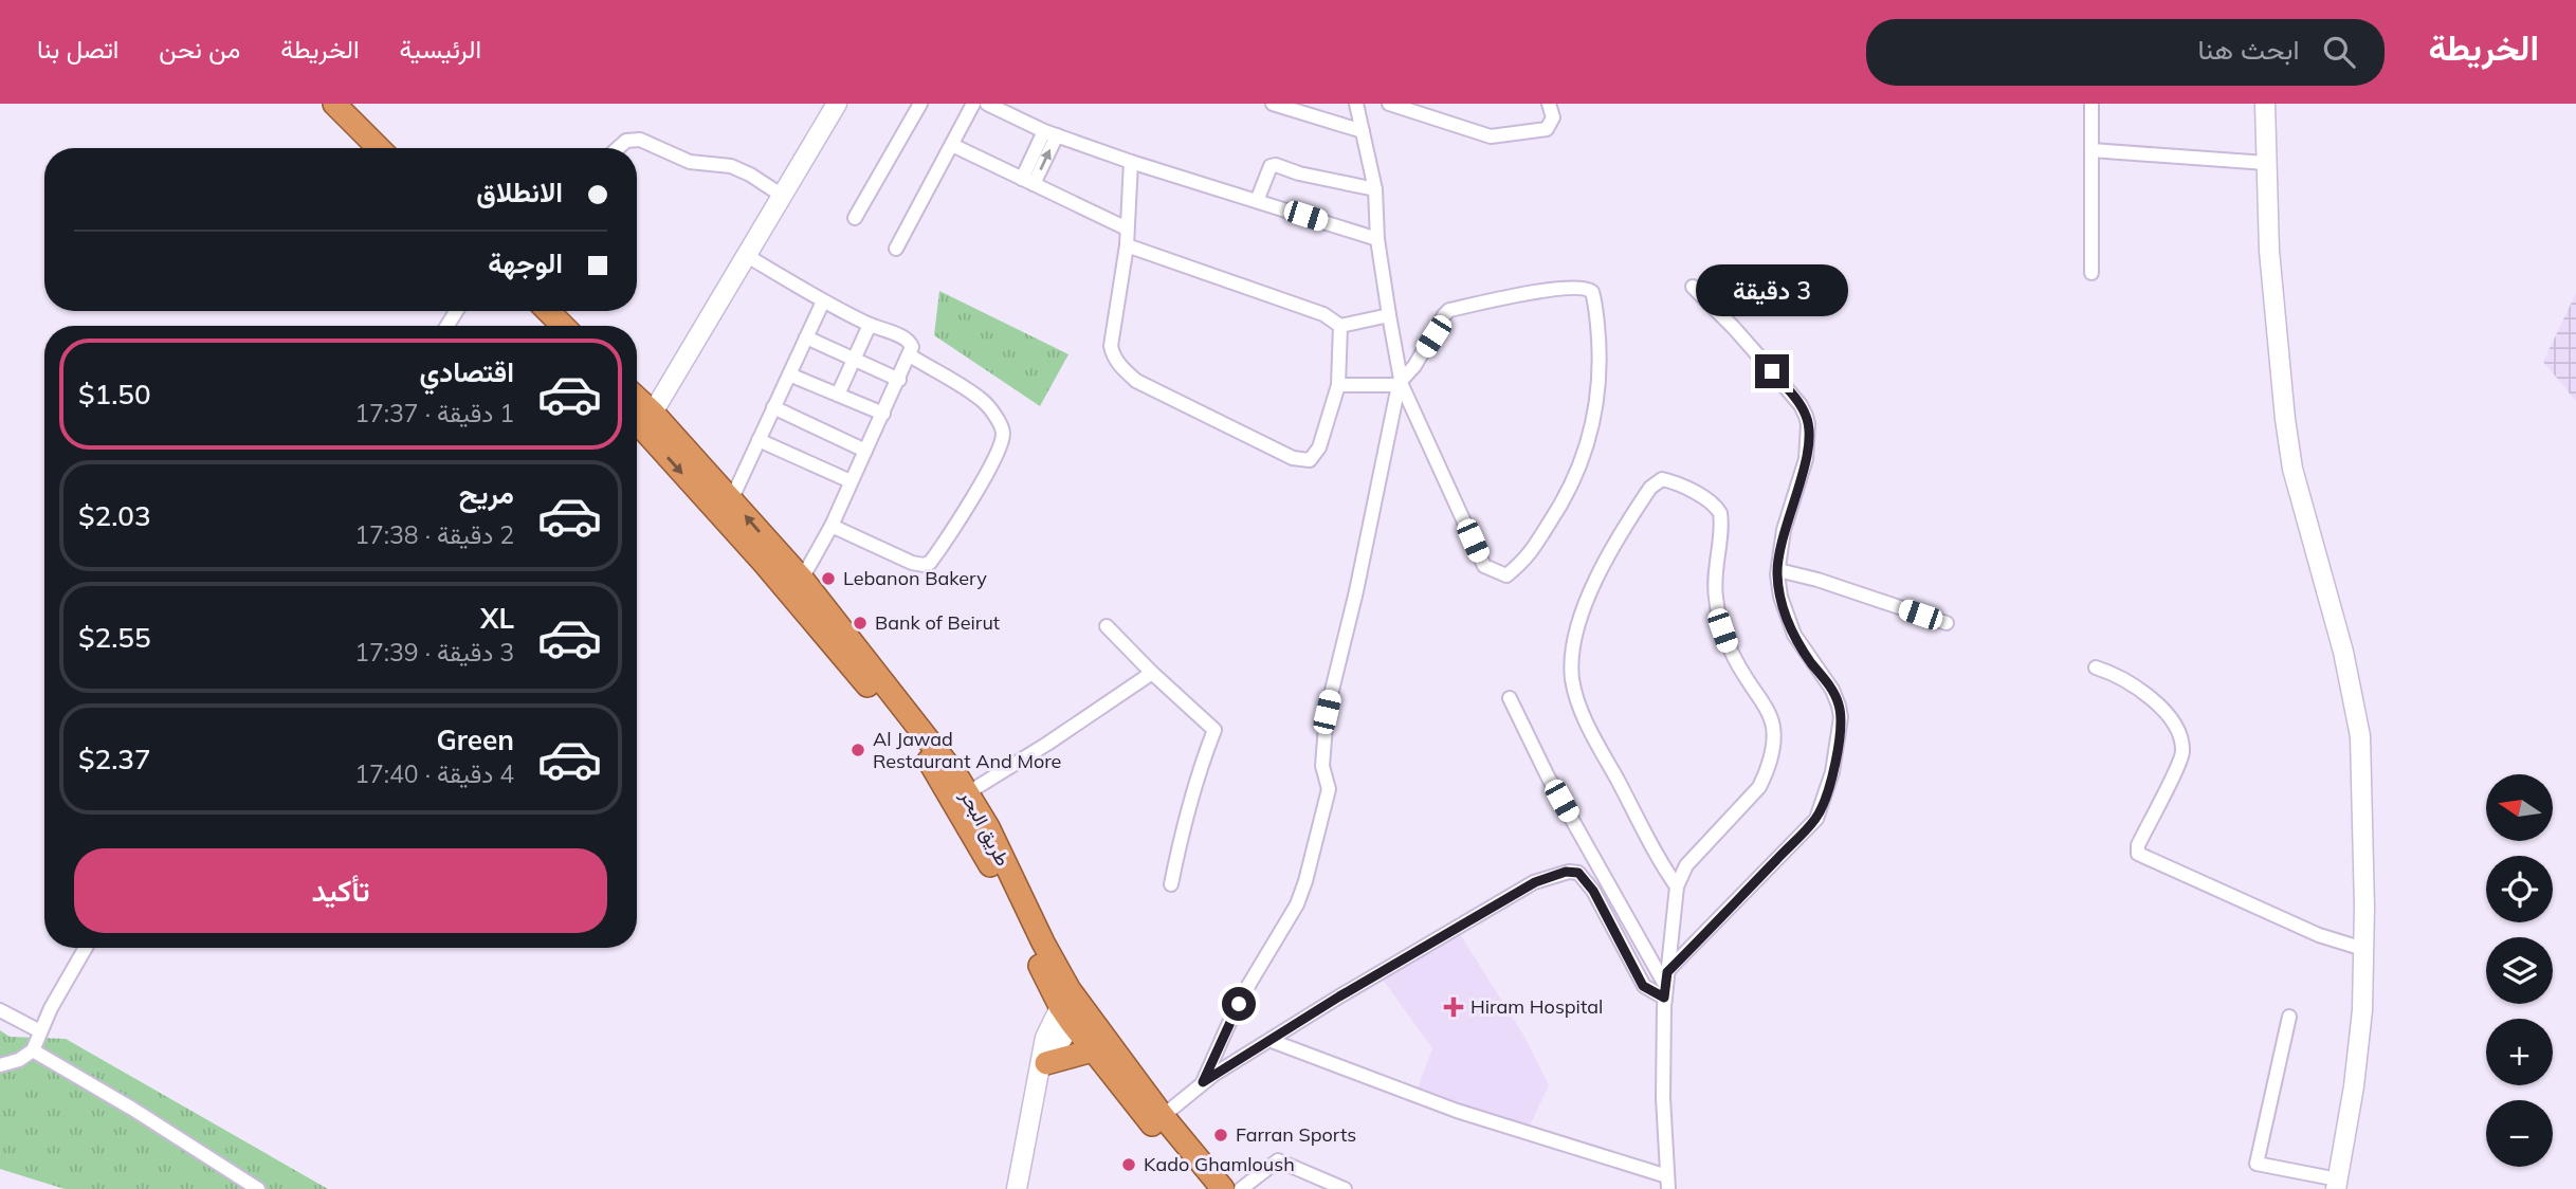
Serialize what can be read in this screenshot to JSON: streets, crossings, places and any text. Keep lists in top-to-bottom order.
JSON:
{
  "streets": {
    "highway": ["طريق البحر"]
  },
  "places": {
    "other": [
      "Lebanon Bakery",
      "Bank of Beirut",
      "Al Jawad Restaurant And More",
      "Farran Sports",
      "Kado Ghamloush"
    ],
    "health": ["Hiram Hospital"]
  },
  "north": "left",
  "page": {
    "header": "الخريطة",
    "search": "ابحث هنا",
    "nav": [
      "الرئيسية",
      "الخريطة",
      "من نحن",
      "اتصل بنا"
    ],
    "banner": ["الانطلاق", "الوجهة"],
    "bubble": "3 دقيقة",
    "list": [
      {
        "name": "اقتصادي",
        "note": "1 دقيقة · 17:37",
        "value": "$1.50"
      },
      {
        "name": "مريح",
        "note": "2 دقيقة · 17:38",
        "value": "$2.03"
      },
      {
        "name": "XL",
        "note": "3 دقيقة · 17:39",
        "value": "$2.55"
      },
      {
        "name": "Green",
        "note": "4 دقيقة · 17:40",
        "value": "$2.37"
      }
    ],
    "map_buttons": ["+", "−"],
    "buttons": "تأكيد"
  }
}
